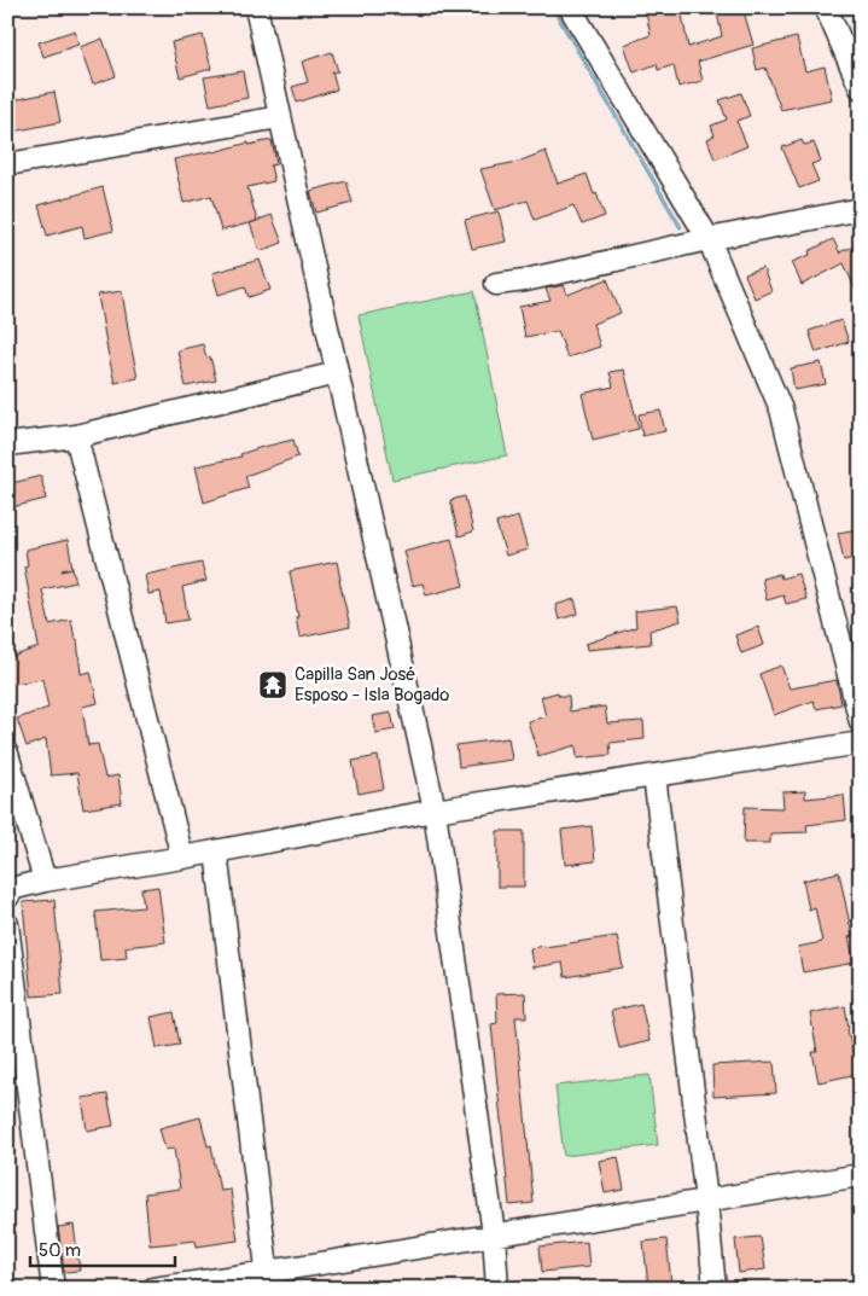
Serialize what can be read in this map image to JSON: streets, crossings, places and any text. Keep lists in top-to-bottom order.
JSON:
{
  "places": {
    "temple": ["Capilla San José Esposo - Isla Bogado"]
  },
  "scale_bar": "50 m"
}
